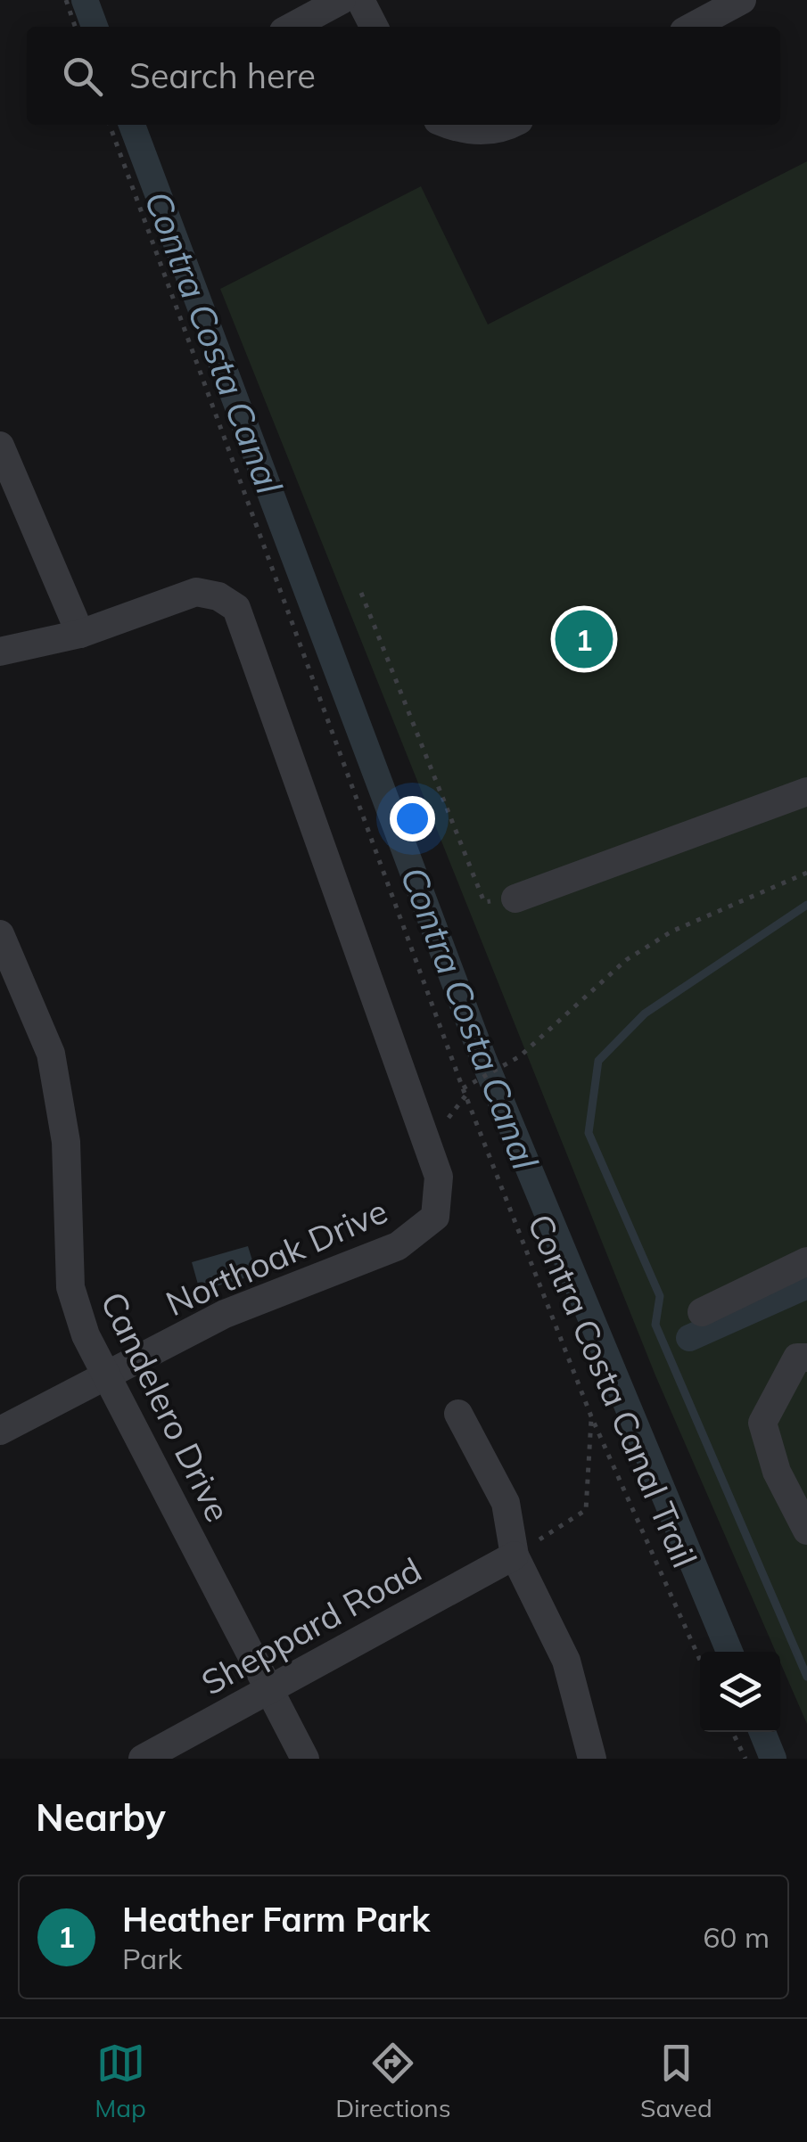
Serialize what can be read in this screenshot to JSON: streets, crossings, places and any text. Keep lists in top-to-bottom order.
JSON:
{
  "streets": {
    "street": ["Northoak Drive", "Candelero Drive", "Sheppard Road"],
    "path": ["Contra Costa Canal Trail"]
  },
  "crossings": [
    ["Northoak Drive", "Candelero Drive"],
    ["Candelero Drive", "Sheppard Road"]
  ],
  "water": ["Contra Costa Canal"],
  "page": {
    "search": "Search here",
    "pins": "1",
    "heading": "Nearby",
    "list": [
      {
        "mark": "1",
        "name": "Heather Farm Park",
        "note": "Park",
        "value": "60 m"
      }
    ],
    "nav": ["Map", "Directions", "Saved"]
  }
}
